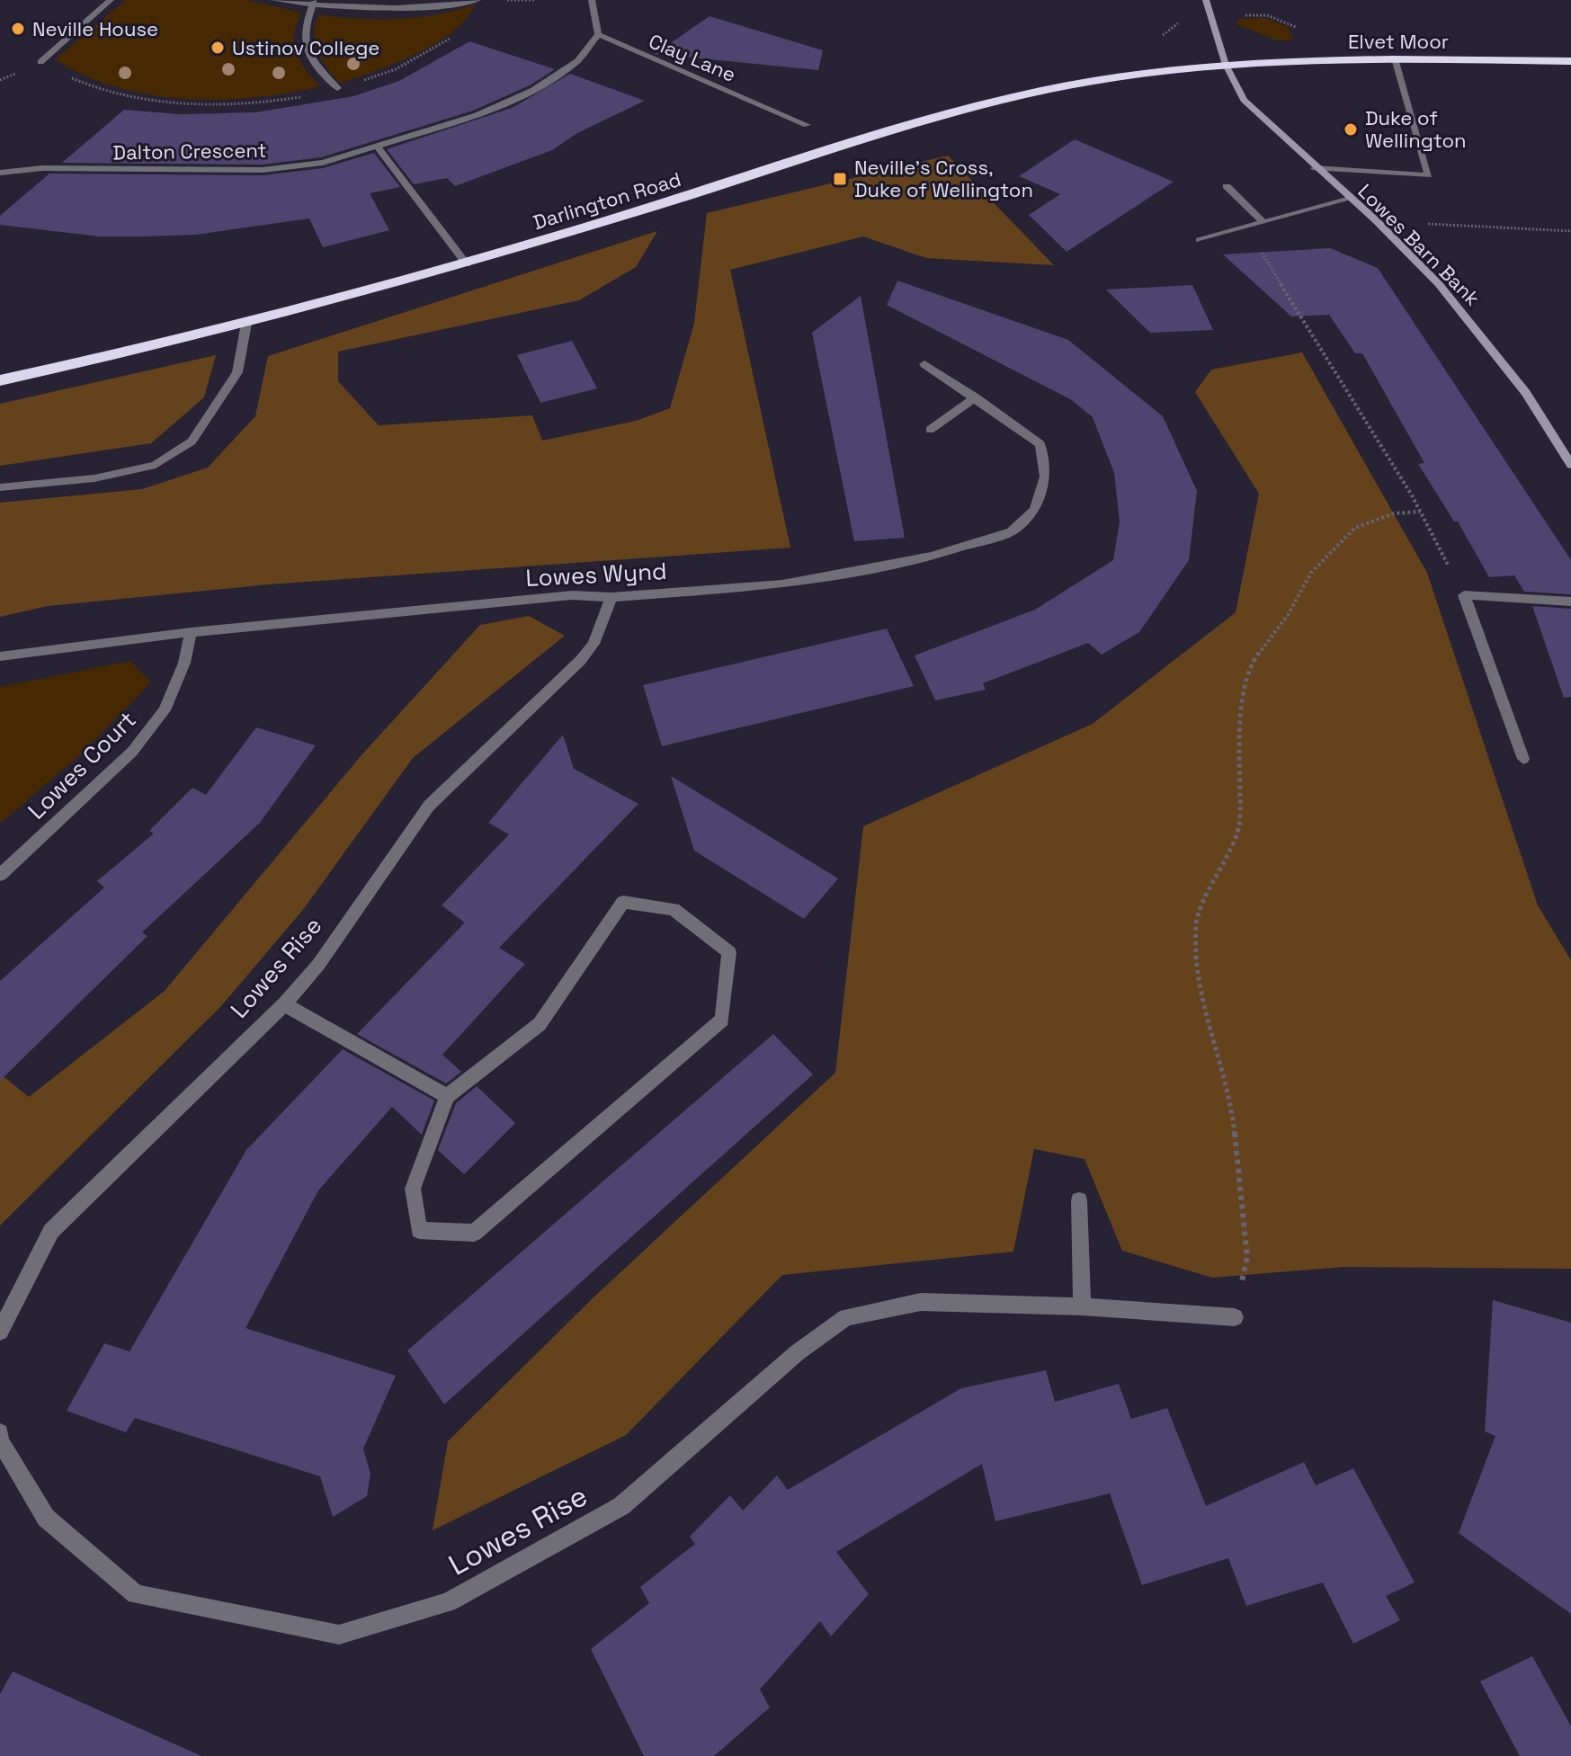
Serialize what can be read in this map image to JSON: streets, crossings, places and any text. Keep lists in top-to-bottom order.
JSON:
{
  "streets": {
    "highway": ["Elvet Moor", "Darlington Road"],
    "street": [
      "Clay Lane",
      "Dalton Crescent",
      "Lowes Barn Bank",
      "Lowes Wynd",
      "Lowes Court",
      "Lowes Rise"
    ]
  },
  "crossings": [
    ["Elvet Moor", "Darlington Road"],
    ["Elvet Moor", "Lowes Barn Bank"],
    ["Clay Lane", "Dalton Crescent"],
    ["Darlington Road", "Lowes Barn Bank"],
    ["Lowes Wynd", "Lowes Court"],
    ["Lowes Wynd", "Lowes Rise"]
  ],
  "places": {
    "other": ["Neville House", "Ustinov College", "Duke of Wellington"],
    "transit": ["Neville's Cross, Duke of Wellington"]
  }
}
